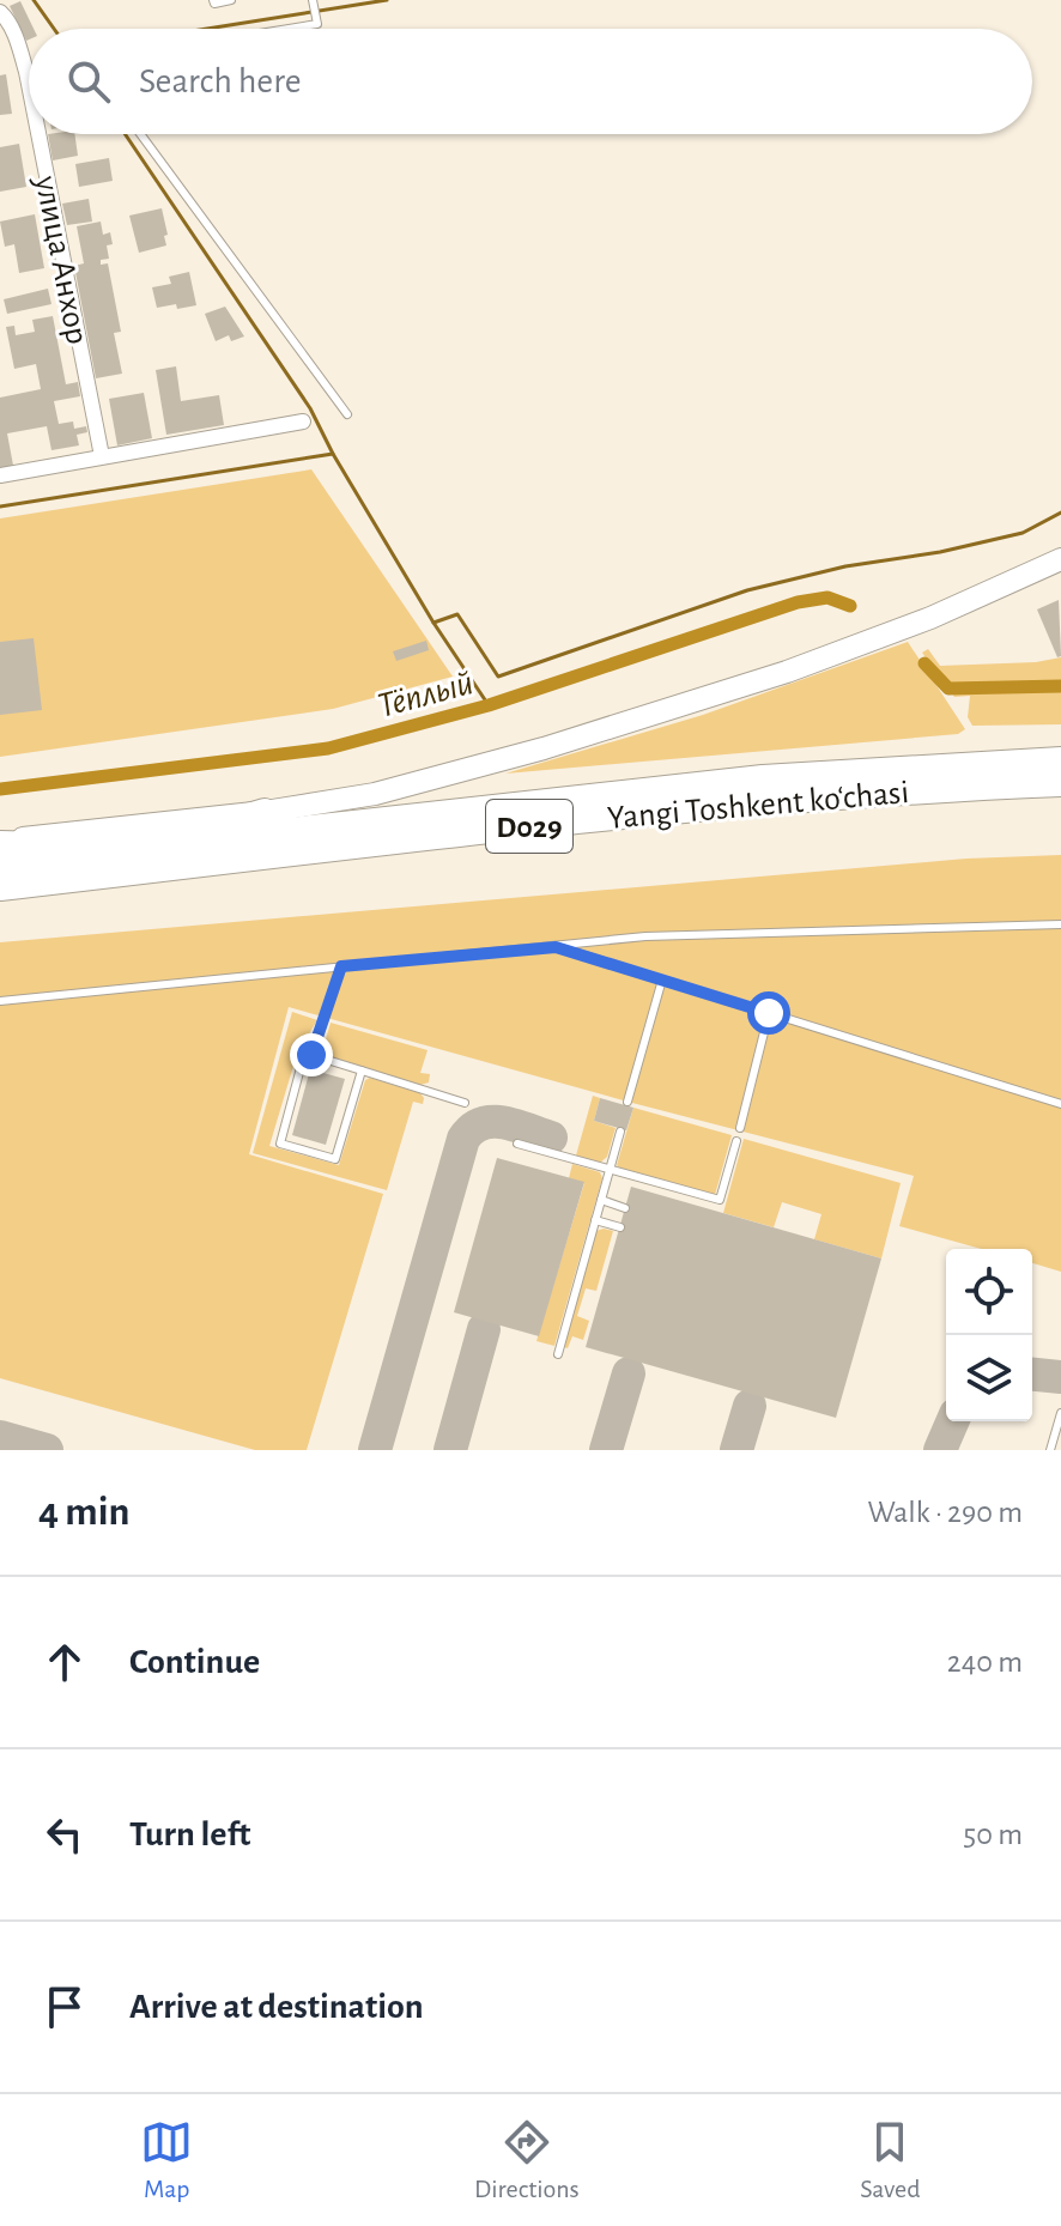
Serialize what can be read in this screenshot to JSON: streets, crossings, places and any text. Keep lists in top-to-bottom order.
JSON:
{
  "streets": {
    "highway": ["Yangi Toshkent ko‘chasi", "D029"],
    "street": ["улица Анхор"]
  },
  "water": ["Тёплый"],
  "page": {
    "search": "Search here",
    "heading": ["4 min", "Walk · 290 m"],
    "list": [
      ["Continue", "240 m"],
      ["Turn left", "50 m"],
      "Arrive at destination"
    ],
    "nav": ["Map", "Directions", "Saved"]
  }
}
